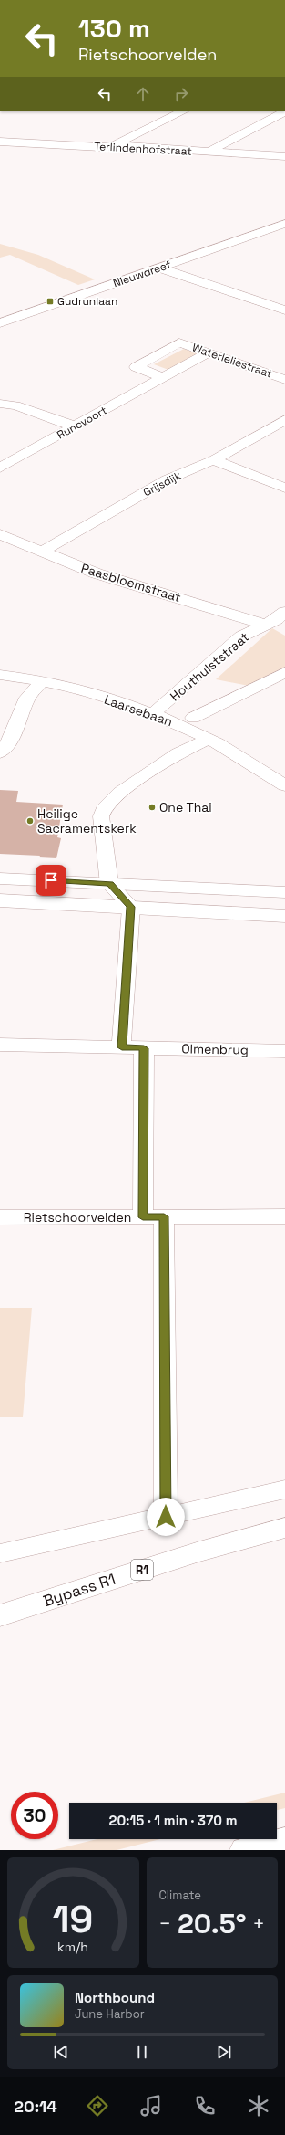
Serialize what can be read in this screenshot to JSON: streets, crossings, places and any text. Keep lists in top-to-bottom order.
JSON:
{
  "streets": {
    "main road": ["R1", "Bypass R1"],
    "street": [
      "Terlindenhofstraat",
      "Nieuwdreef",
      "Waterleliestraat",
      "Runcvoort",
      "Grijsdijk",
      "Paasbloemstraat",
      "Houthulststraat",
      "Laarsebaan",
      "Olmenbrug",
      "Rietschoorvelden"
    ]
  },
  "crossings": [
    ["Waterleliestraat", "Runcvoort"],
    ["Grijsdijk", "Paasbloemstraat"],
    ["Paasbloemstraat", "Houthulststraat"],
    ["Houthulststraat", "Laarsebaan"]
  ],
  "places": {
    "transit": ["Gudrunlaan"],
    "other": ["One Thai", "Heilige Sacramentskerk"]
  },
  "page": {
    "turn": ["130 m", "Rietschoorvelden"],
    "limit": "30",
    "trip": "20:15 · 1 min · 370 m",
    "tile": "Climate",
    "heat": ["−", "20.5°", "+"],
    "song": ["Northbound", "June Harbor"],
    "tabs": "20:14",
    "gauge": ["19", "km/h"]
  }
}
